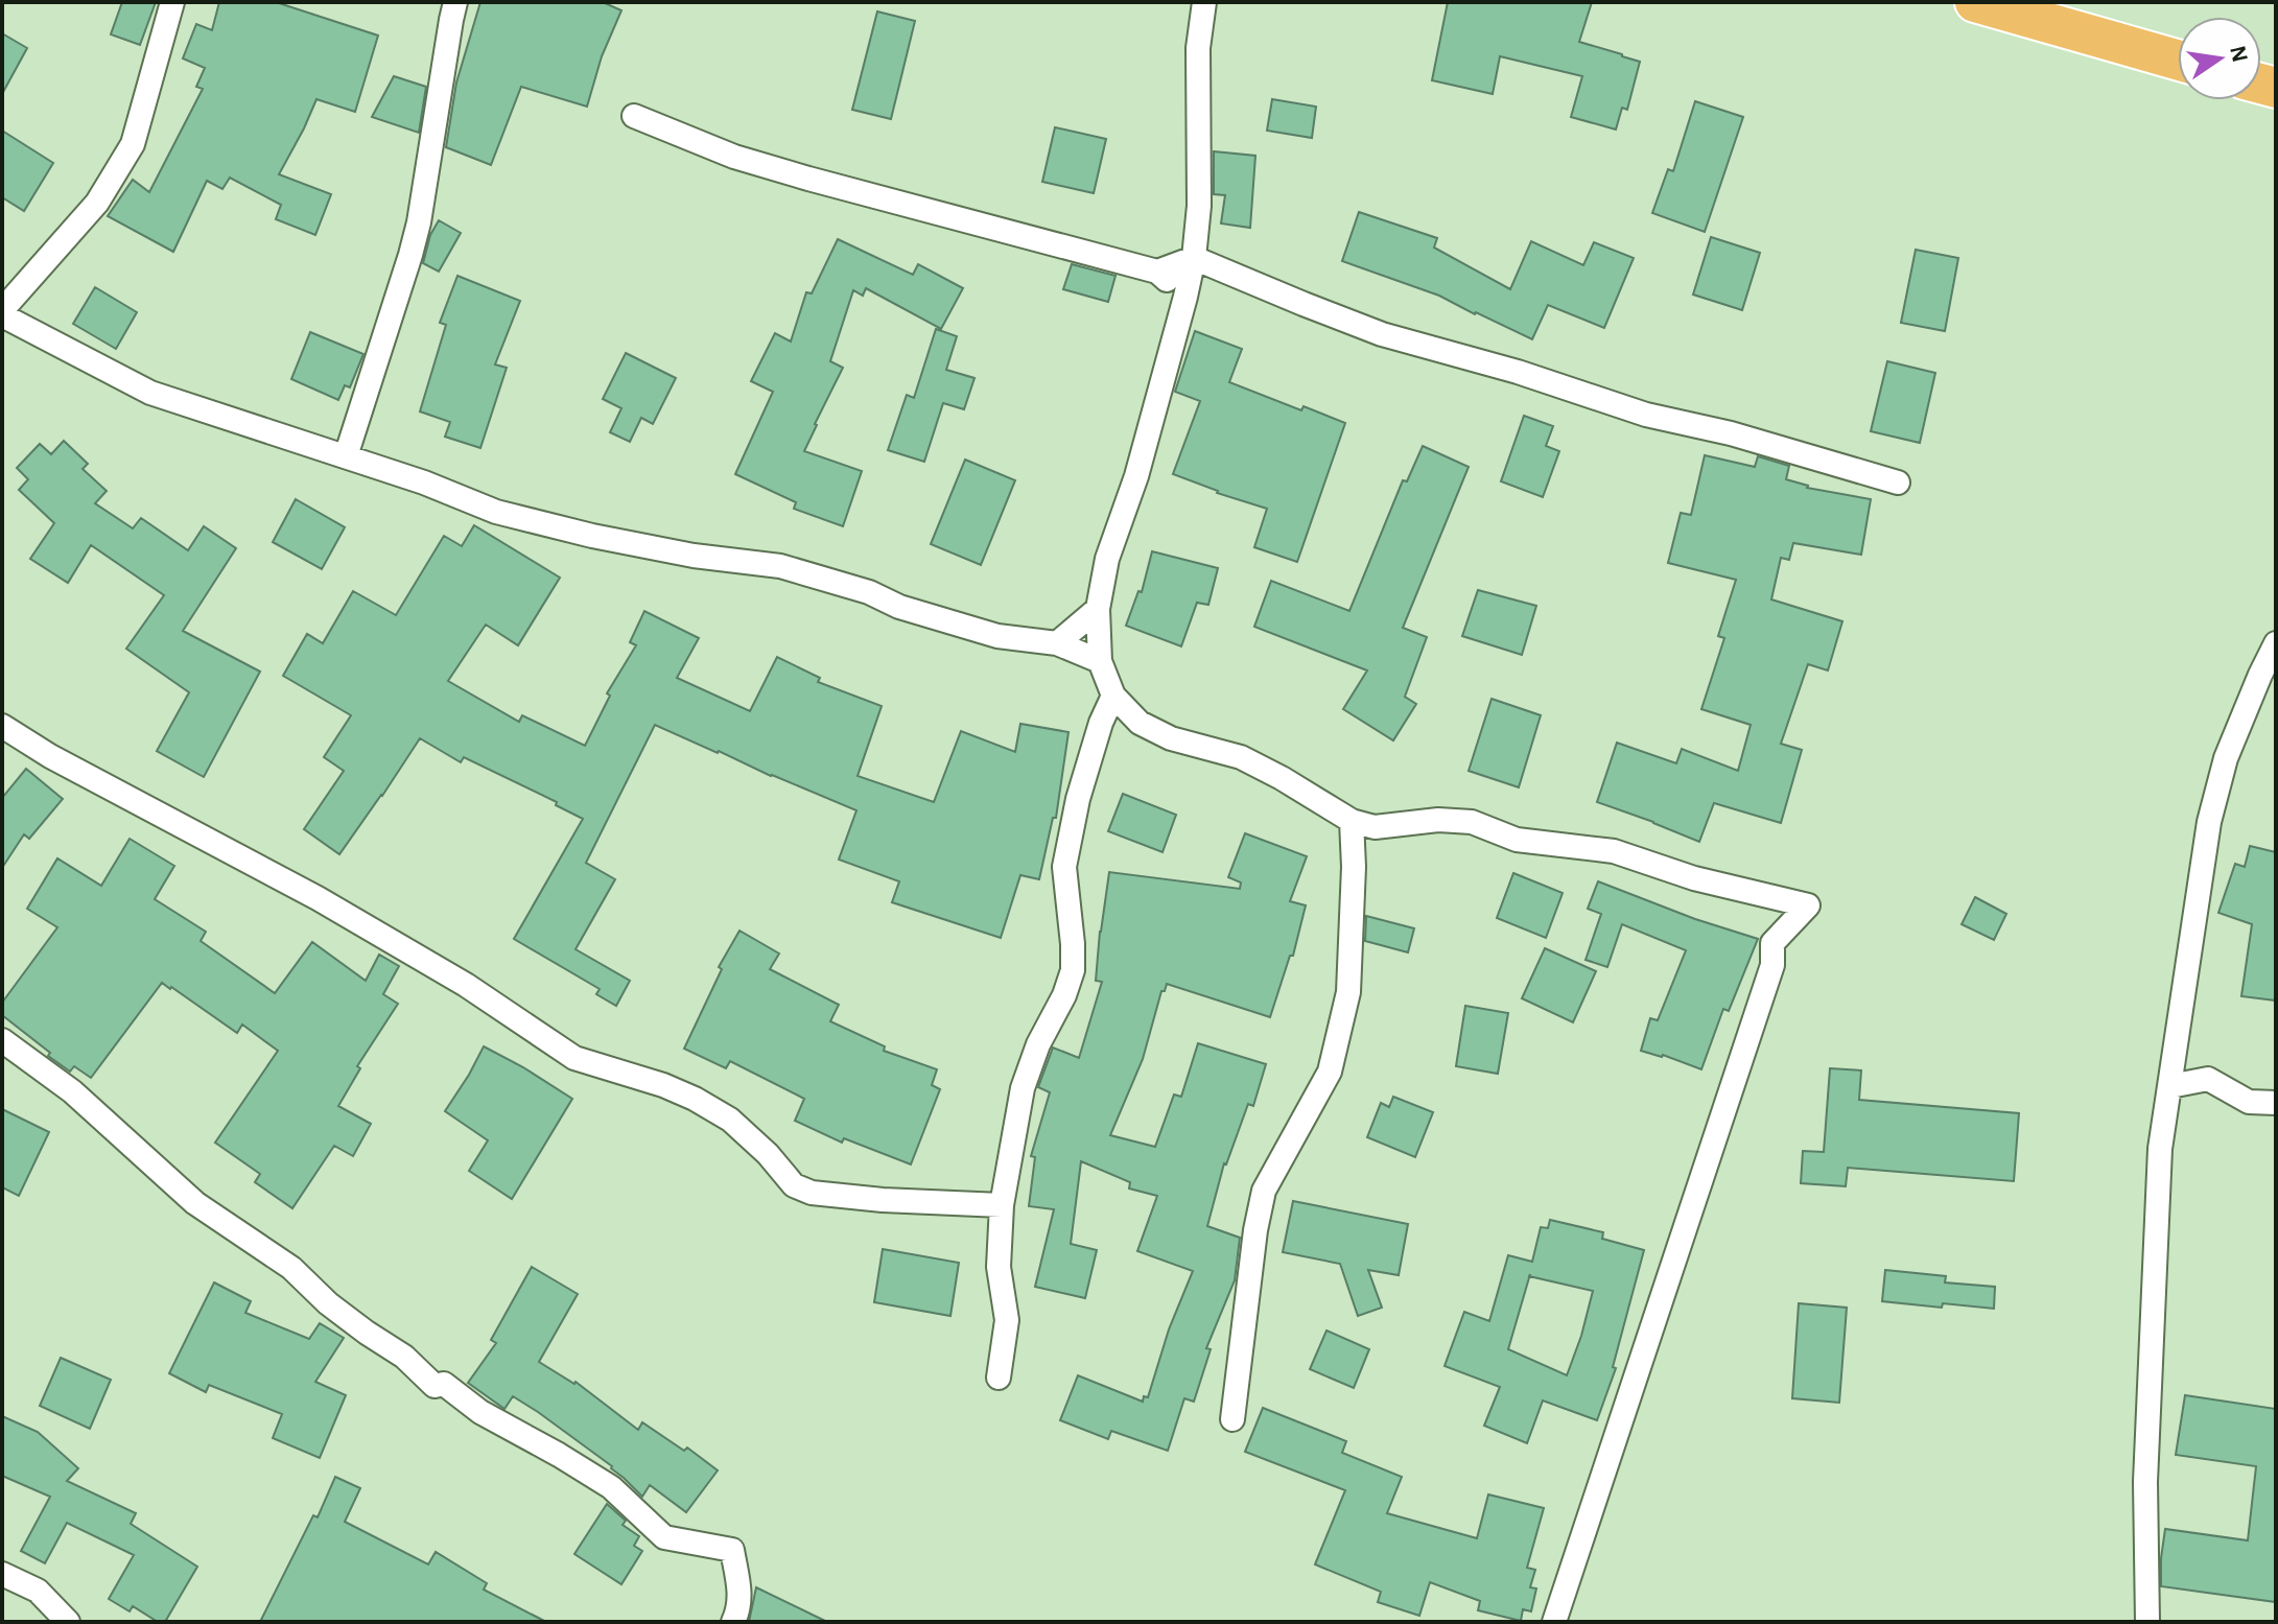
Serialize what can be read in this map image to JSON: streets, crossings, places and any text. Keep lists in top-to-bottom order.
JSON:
{
  "north": "right"
}
